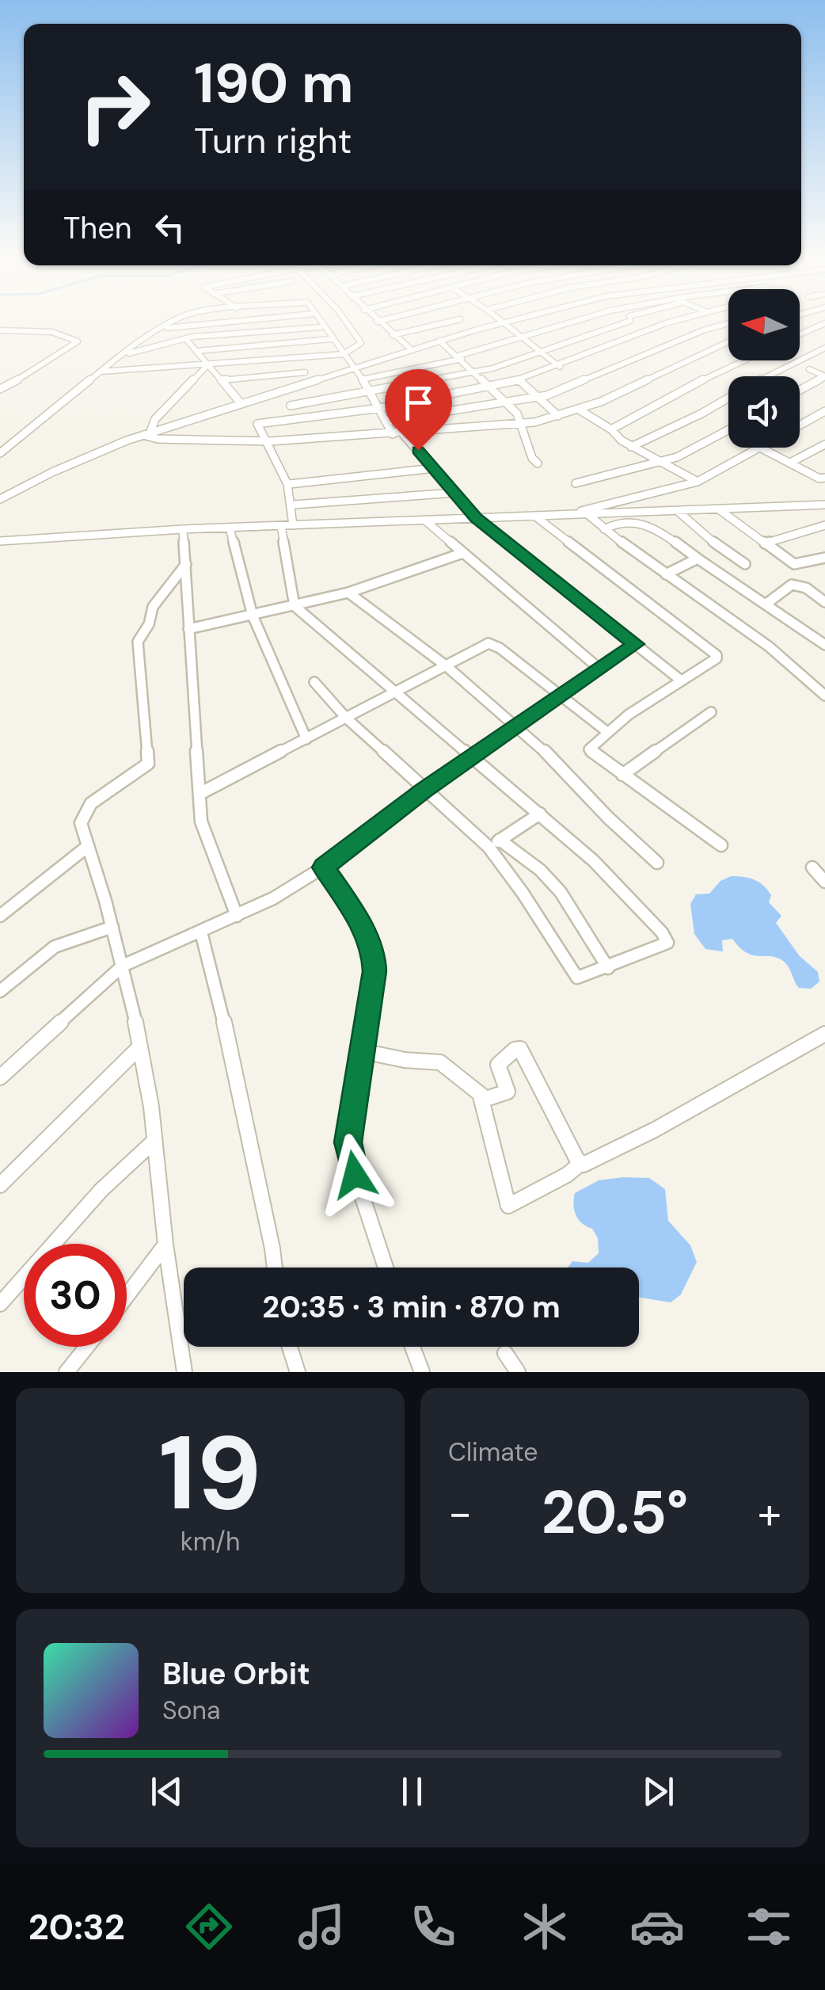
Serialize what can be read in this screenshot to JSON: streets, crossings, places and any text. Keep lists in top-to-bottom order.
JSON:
{
  "north": "left",
  "page": {
    "turn": ["190 m", "Turn right"],
    "then": "Then",
    "limit": "30",
    "trip": "20:35 · 3 min · 870 m",
    "tile": [
      ["19", "km/h"],
      "Climate"
    ],
    "heat": ["−", "20.5°", "+"],
    "song": ["Blue Orbit", "Sona"],
    "tabs": "20:32"
  }
}
